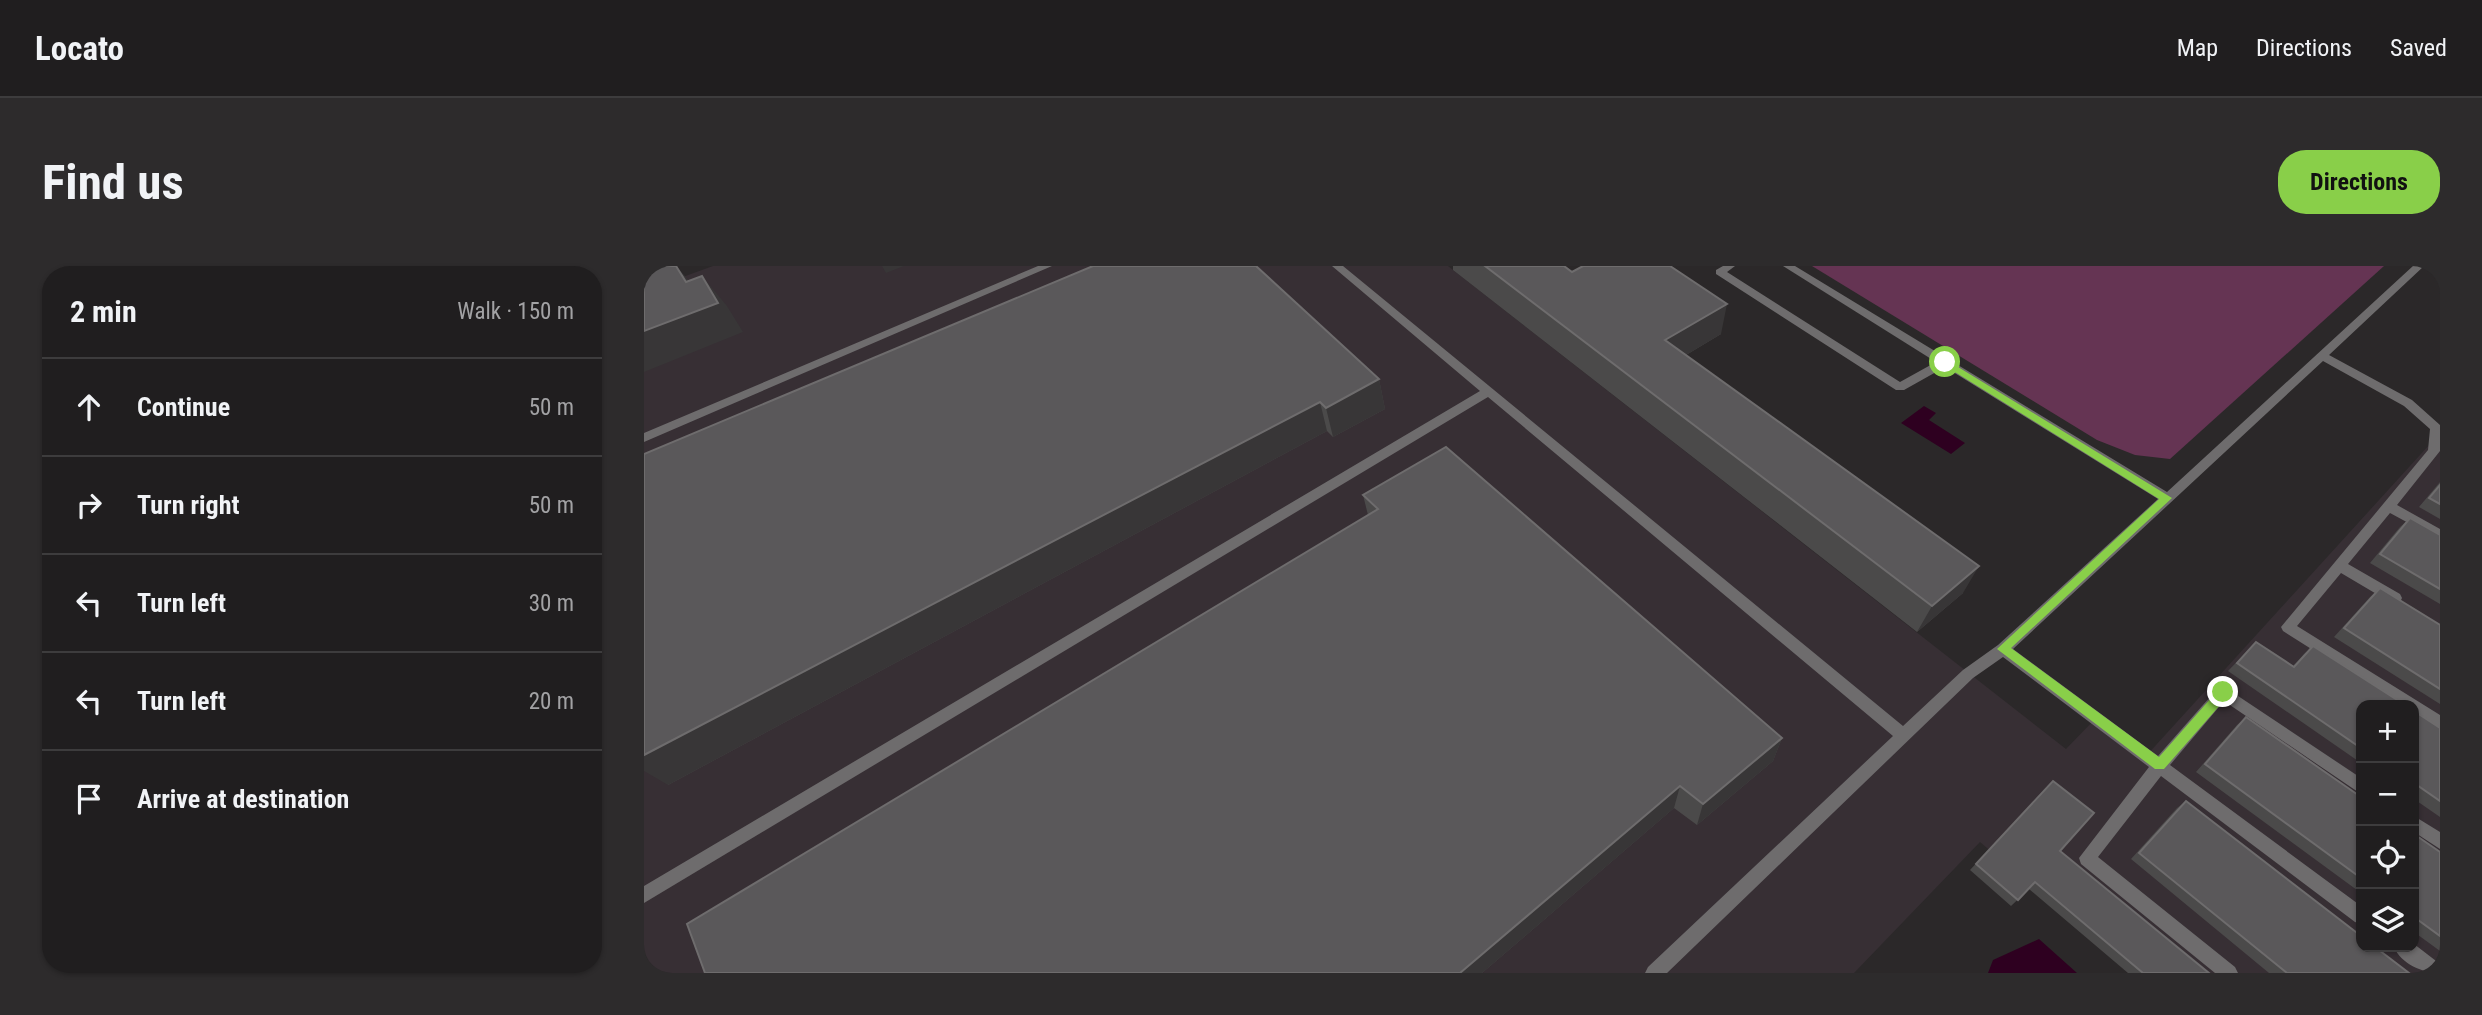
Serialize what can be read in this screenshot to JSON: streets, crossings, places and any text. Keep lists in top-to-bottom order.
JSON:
{
  "page": {
    "header": "Locato",
    "nav": ["Map", "Directions", "Saved"],
    "buttons": "Directions",
    "title": "Find us",
    "heading": ["2 min", "Walk · 150 m"],
    "list": [
      ["Continue", "50 m"],
      ["Turn right", "50 m"],
      ["Turn left", "30 m"],
      ["Turn left", "20 m"],
      "Arrive at destination"
    ],
    "map_buttons": ["+", "−"]
  }
}
